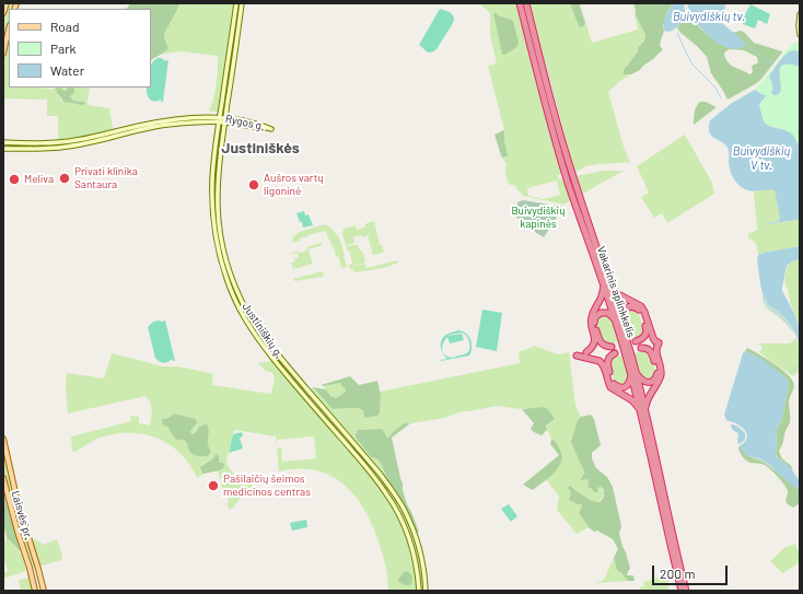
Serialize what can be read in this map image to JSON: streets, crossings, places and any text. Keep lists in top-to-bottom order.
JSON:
{
  "streets": {
    "highway": ["Vakarinis aplinkkelis"],
    "main road": ["Rygos g.", "Justiniškių g.", "Laisvės pr."]
  },
  "crossings": [
    ["Rygos g.", "Justiniškių g."]
  ],
  "districts": ["Justiniškės"],
  "water": ["Buivydiškių tv.", "Buivydiškių V tv."],
  "parks": ["Buivydiškių kapinės"],
  "places": [
    "Privati klinika Santaura",
    "Meliva",
    "Aušros vartų ligoninė",
    "Pašilaičių šeimos medicinos centras"
  ],
  "legend": ["Road", "Park", "Water"],
  "scale_bar": "200 m"
}
